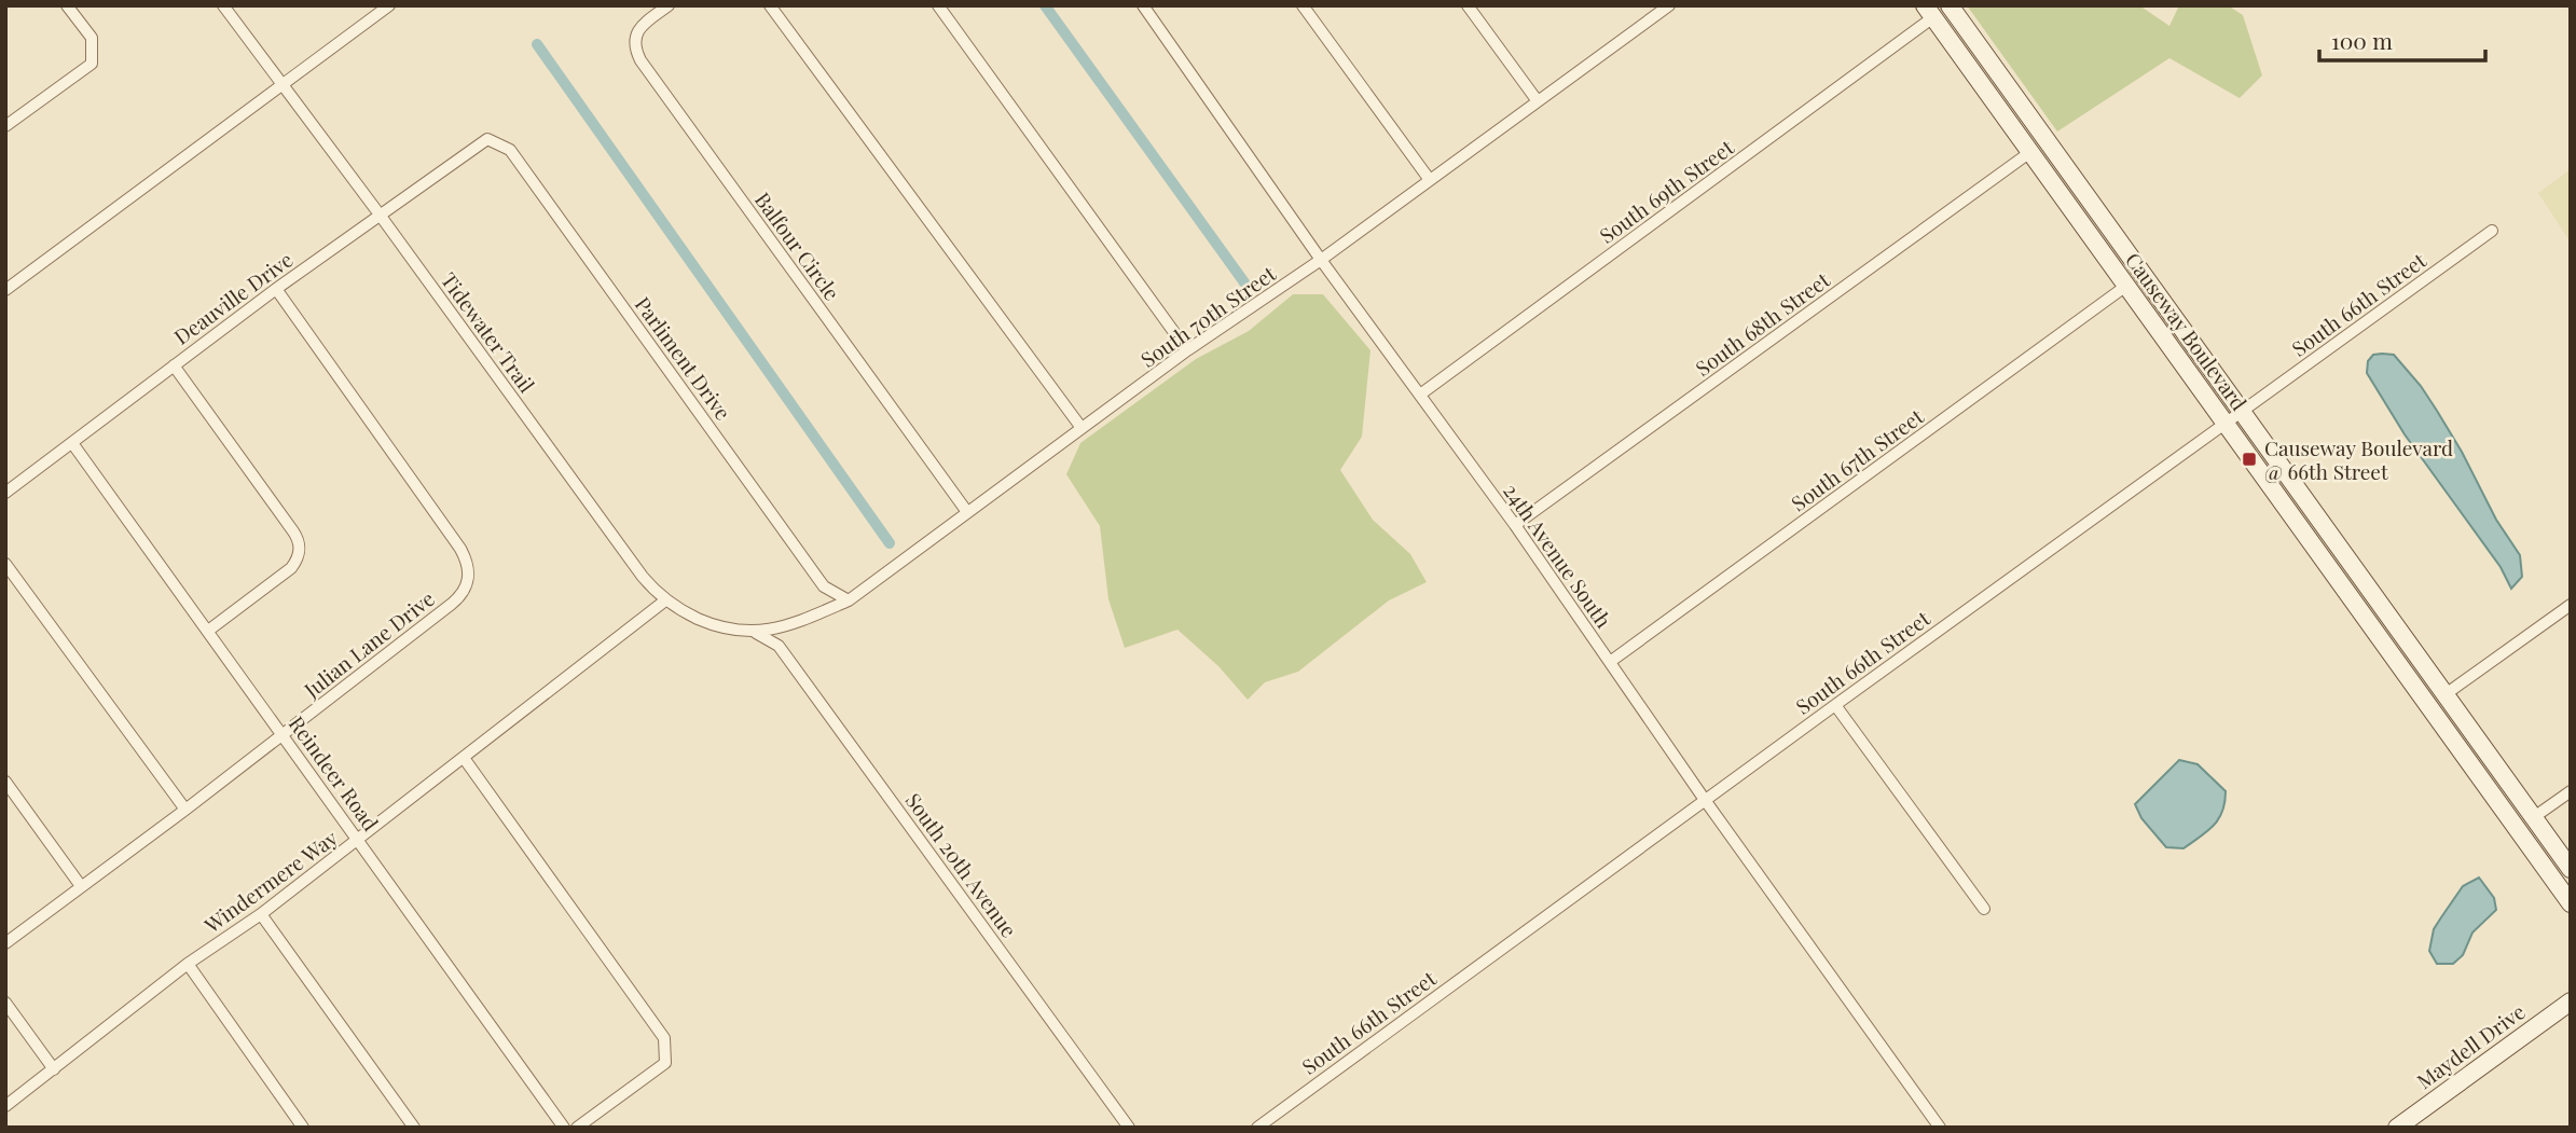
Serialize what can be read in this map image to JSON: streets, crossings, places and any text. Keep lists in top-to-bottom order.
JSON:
{
  "streets": {
    "main road": ["Causeway Boulevard", "Maydell Drive"],
    "street": [
      "South 69th Street",
      "Balfour Circle",
      "Deauville Drive",
      "South 66th Street",
      "South 70th Street",
      "South 68th Street",
      "Tidewater Trail",
      "Parliment Drive",
      "South 67th Street",
      "24th Avenue South",
      "Julian Lane Drive",
      "Reindeer Road",
      "South 20th Avenue",
      "Windermere Way"
    ]
  },
  "crossings": [
    ["South 69th Street", "Causeway Boulevard"],
    ["South 69th Street", "24th Avenue South"],
    ["Balfour Circle", "South 70th Street"],
    ["Deauville Drive", "Tidewater Trail"],
    ["Deauville Drive", "Parliment Drive"],
    ["Deauville Drive", "Julian Lane Drive"],
    ["Deauville Drive", "Reindeer Road"],
    ["South 66th Street", "Causeway Boulevard"],
    ["South 66th Street", "24th Avenue South"],
    ["South 70th Street", "Tidewater Trail"],
    ["South 70th Street", "Parliment Drive"],
    ["South 70th Street", "24th Avenue South"],
    ["South 70th Street", "South 20th Avenue"],
    ["South 68th Street", "Causeway Boulevard"],
    ["South 68th Street", "24th Avenue South"],
    ["Causeway Boulevard", "South 67th Street"],
    ["Tidewater Trail", "South 20th Avenue"],
    ["Tidewater Trail", "Windermere Way"],
    ["South 67th Street", "24th Avenue South"],
    ["Julian Lane Drive", "Reindeer Road"],
    ["Reindeer Road", "Windermere Way"]
  ],
  "places": {
    "transit": ["Causeway Boulevard @ 66th Street"]
  },
  "scale_bar": "100 m"
}
